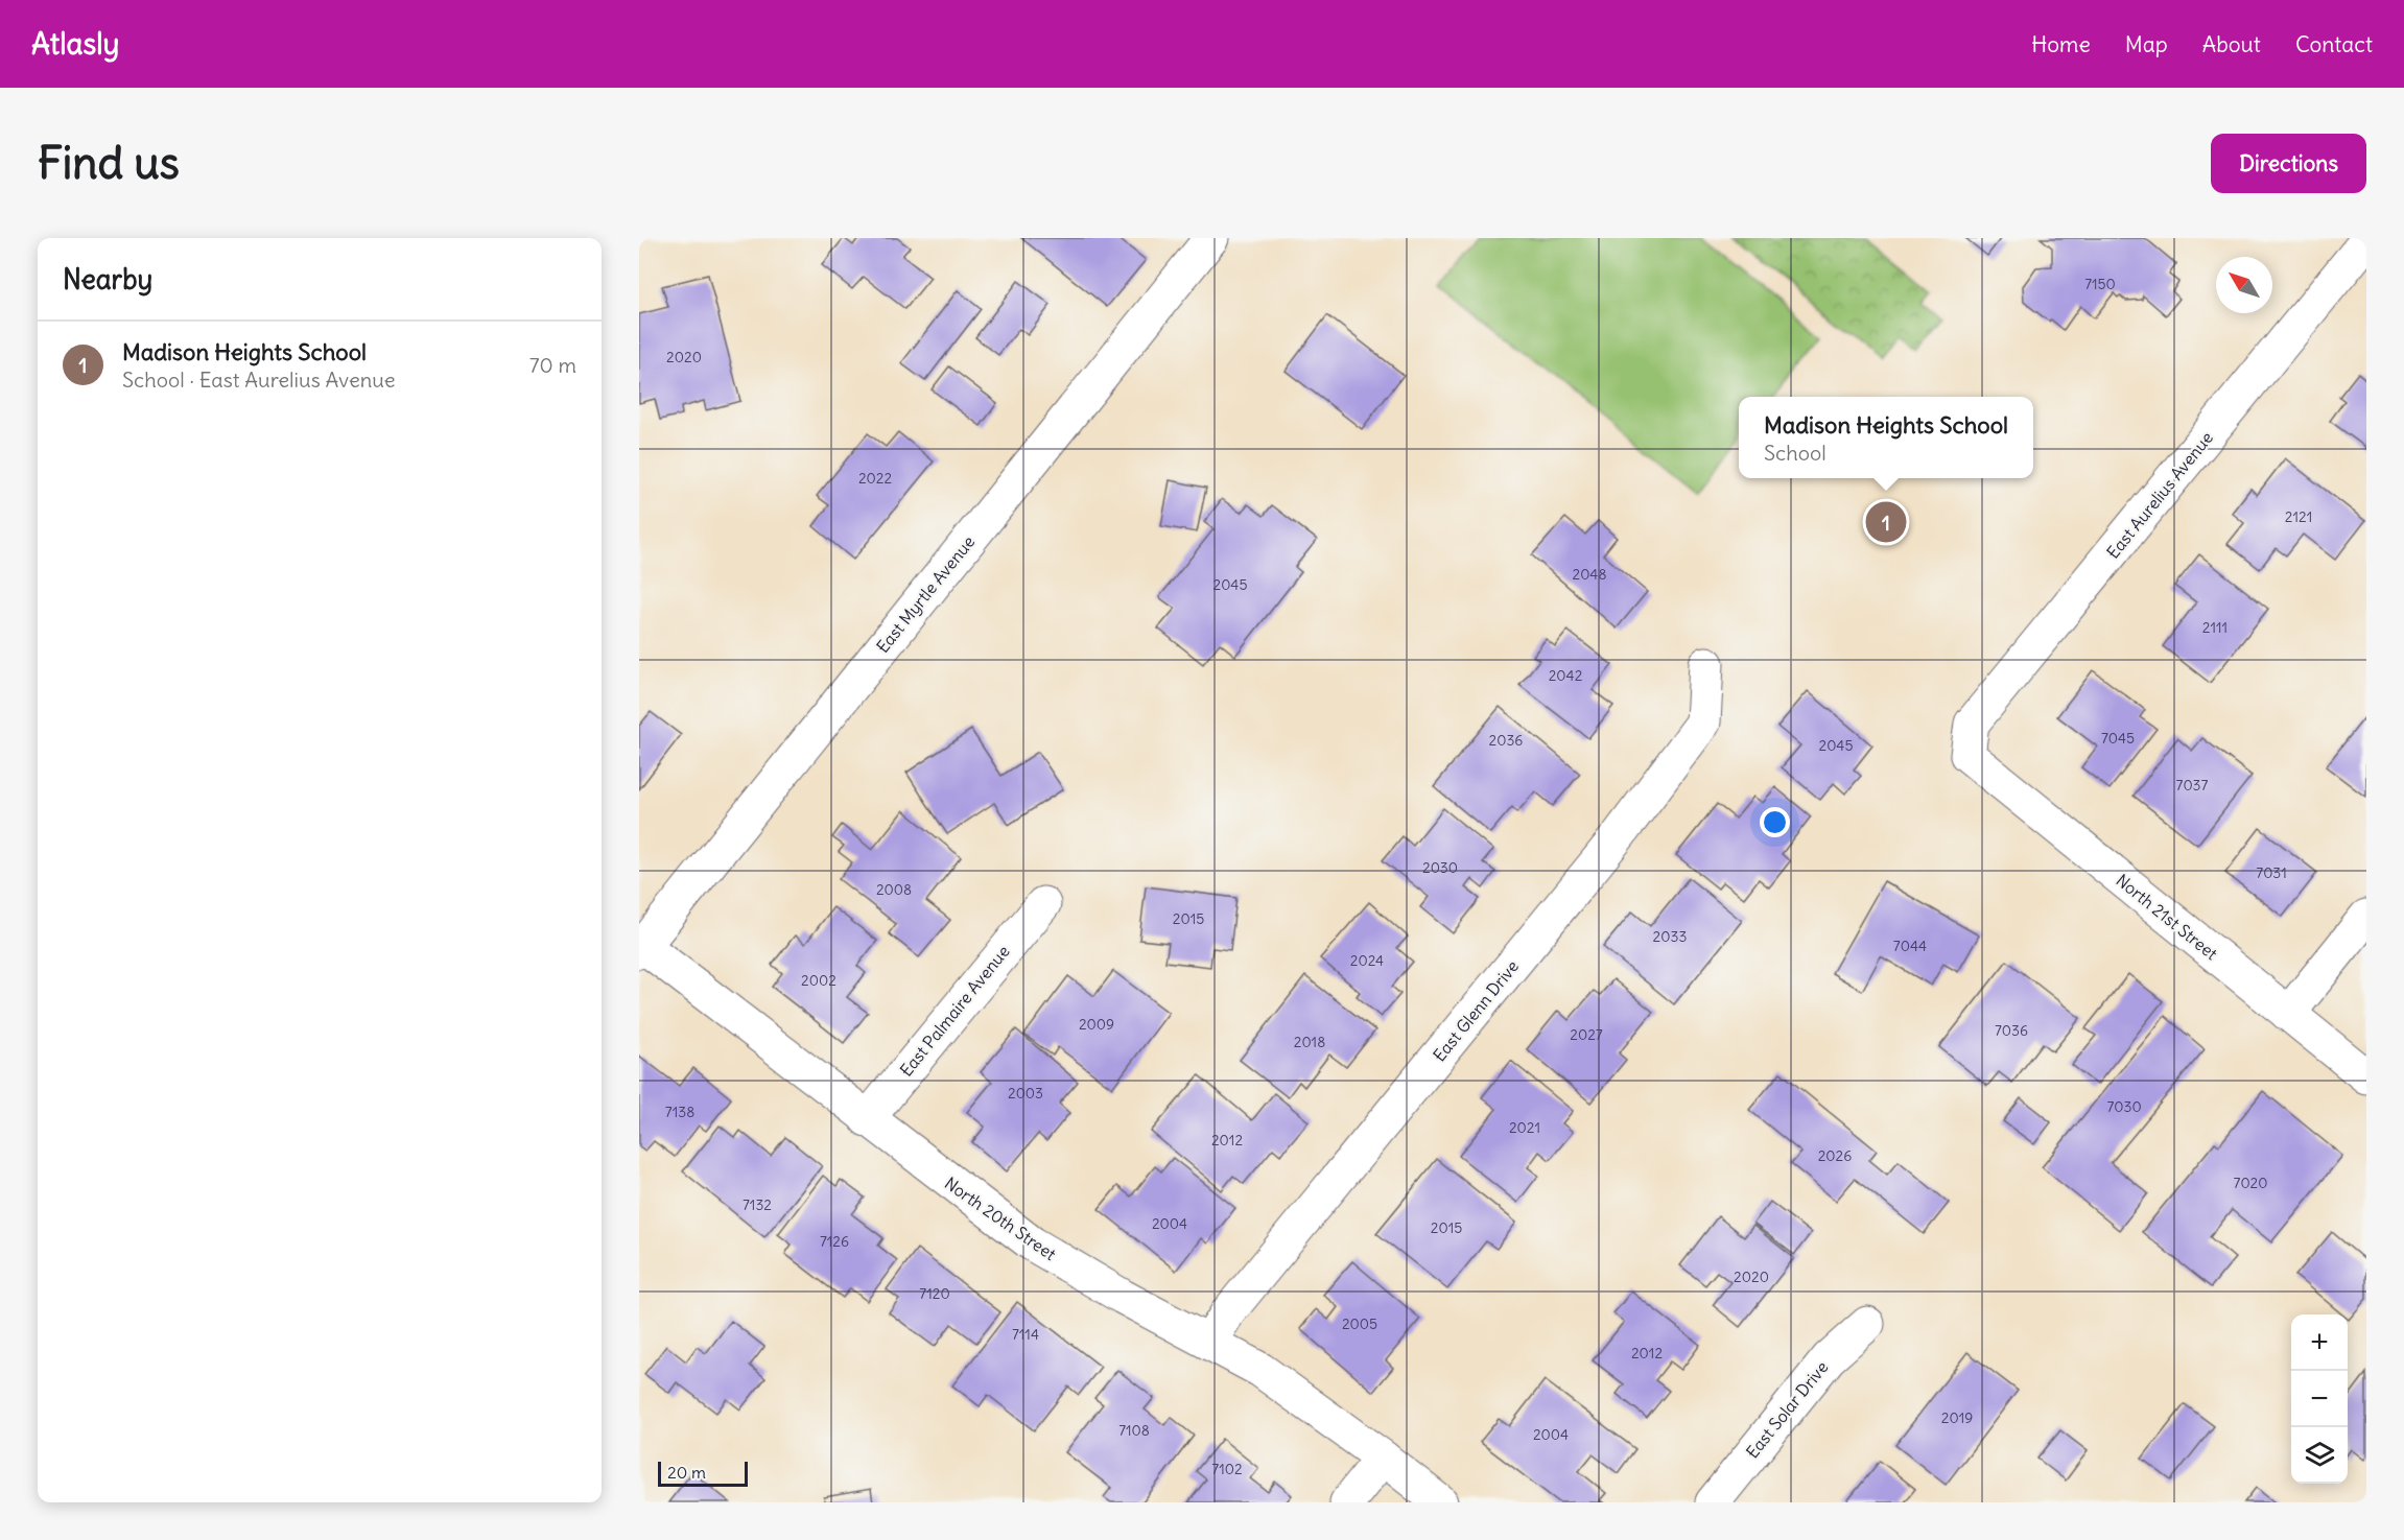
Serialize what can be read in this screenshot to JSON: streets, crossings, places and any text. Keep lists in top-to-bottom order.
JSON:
{
  "streets": {
    "street": [
      "East Aurelius Avenue",
      "East Myrtle Avenue",
      "North 21st Street",
      "East Palmaire Avenue",
      "East Glenn Drive",
      "North 20th Street",
      "East Solar Drive"
    ]
  },
  "crossings": [
    ["East Aurelius Avenue", "North 21st Street"],
    ["East Myrtle Avenue", "North 20th Street"],
    ["East Palmaire Avenue", "North 20th Street"],
    ["East Glenn Drive", "North 20th Street"]
  ],
  "house_numbers": [
    "7150",
    "2020",
    "2022",
    "2121",
    "2048",
    "2045",
    "2111",
    "2042",
    "7045",
    "2036",
    "2045",
    "7037",
    "2030",
    "7031",
    "2008",
    "2015",
    "2033",
    "7044",
    "2024",
    "2002",
    "2009",
    "7036",
    "2027",
    "2018",
    "2003",
    "7030",
    "7138",
    "2021",
    "2012",
    "2026",
    "7020",
    "7132",
    "2004",
    "2015",
    "7126",
    "2020",
    "7120",
    "2005",
    "7114",
    "2012",
    "2019",
    "7108",
    "2004",
    "7102"
  ],
  "scale_bar": "20 m",
  "north": "top left",
  "page": {
    "header": "Atlasly",
    "nav": [
      "Home",
      "Map",
      "About",
      "Contact"
    ],
    "buttons": "Directions",
    "title": "Find us",
    "heading": "Nearby",
    "list": [
      {
        "mark": "1",
        "name": "Madison Heights School",
        "note": "School · East Aurelius Avenue",
        "value": "70 m"
      }
    ],
    "popup": ["Madison Heights School", "School"],
    "pins": "1",
    "map_buttons": ["+", "−"],
    "scale": "20 m"
  }
}
